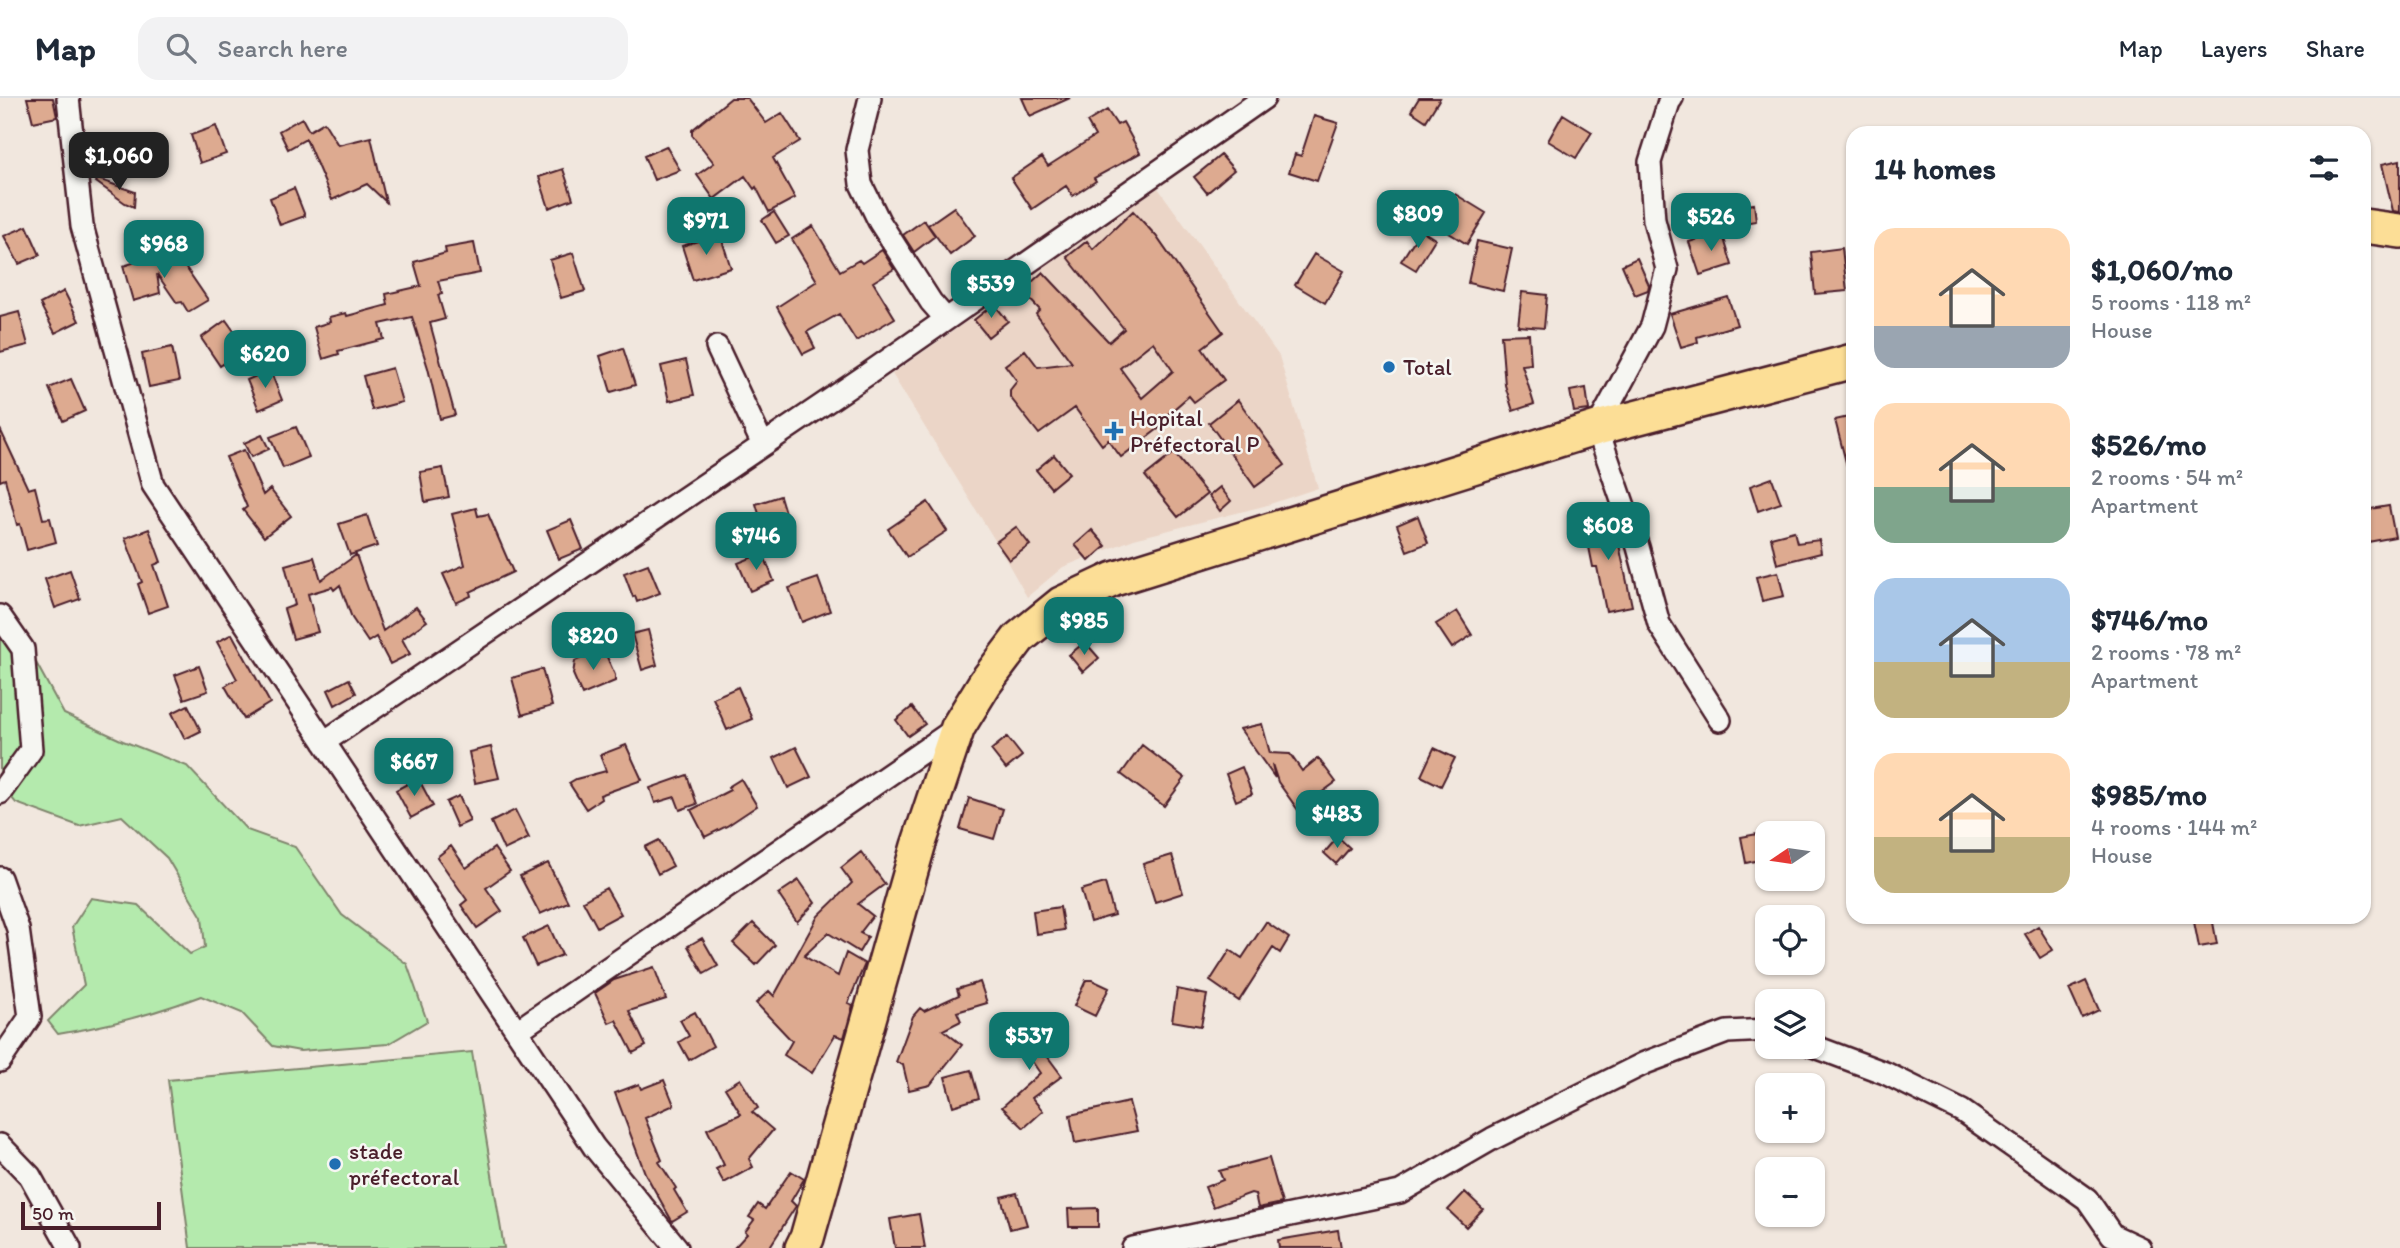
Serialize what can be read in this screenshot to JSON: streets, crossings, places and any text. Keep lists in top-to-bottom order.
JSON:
{
  "places": {
    "other": ["Total", "stade préfectoral"],
    "health": ["Hopital Préfectoral P"]
  },
  "scale_bar": "50 m",
  "north": "left",
  "page": {
    "header": "Map",
    "search": "Search here",
    "nav": ["Map", "Layers", "Share"],
    "heading": "14 homes",
    "price": [
      "$1,060",
      "$809",
      "$526",
      "$971",
      "$968",
      "$539",
      "$620",
      "$608",
      "$746",
      "$985",
      "$820",
      "$667",
      "$483",
      "$537"
    ],
    "list": [
      {
        "name": "$1,060/mo",
        "note": "5 rooms · 118 m² · House"
      },
      {
        "name": "$526/mo",
        "note": "2 rooms · 54 m² · Apartment"
      },
      {
        "name": "$746/mo",
        "note": "2 rooms · 78 m² · Apartment"
      },
      {
        "name": "$985/mo",
        "note": "4 rooms · 144 m² · House"
      }
    ],
    "map_buttons": ["+", "−"],
    "scale": "50 m"
  }
}
